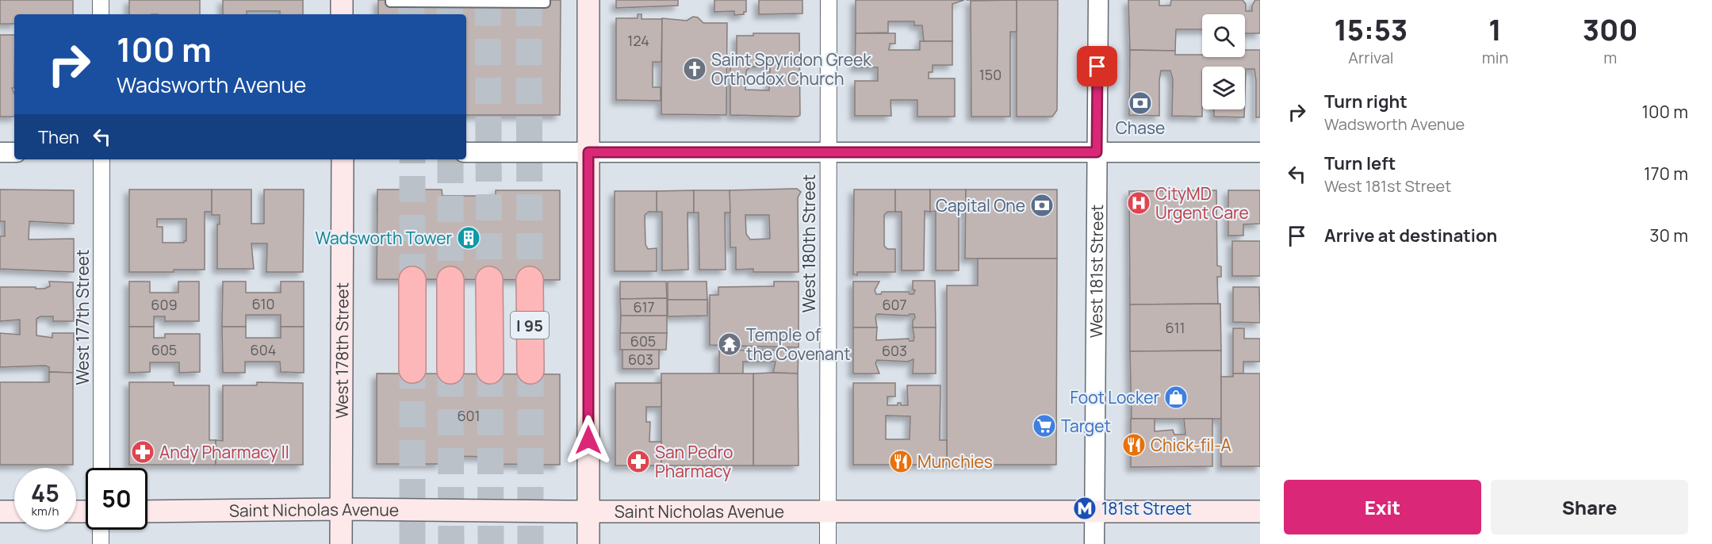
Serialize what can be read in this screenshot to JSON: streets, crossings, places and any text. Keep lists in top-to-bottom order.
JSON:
{
  "streets": {
    "highway": ["I 95"],
    "main road": ["West 178th Street", "Saint Nicholas Avenue"],
    "street": ["West 180th Street", "West 181st Street", "West 177th Street"]
  },
  "crossings": [
    ["West 180th Street", "Saint Nicholas Avenue"],
    ["West 181st Street", "Saint Nicholas Avenue"],
    ["West 178th Street", "Saint Nicholas Avenue"]
  ],
  "places": {
    "church": ["Saint Spyridon Greek Orthodox Church"],
    "bank": ["Chase", "Capital One"],
    "hospital": ["CityMD Urgent Care"],
    "building": ["Wadsworth Tower"],
    "temple": ["Temple of the Covenant"],
    "shop": ["Foot Locker"],
    "supermarket": ["Target"],
    "restaurant": ["Chick-fil-A", "Munchies"],
    "pharmacy": ["Andy Pharmacy II", "San Pedro Pharmacy"],
    "metro station": ["181st Street"]
  },
  "house_numbers": [
    "124",
    "150",
    "610",
    "609",
    "607",
    "617",
    "611",
    "605",
    "605",
    "604",
    "603",
    "603",
    "601"
  ],
  "page": {
    "eta": [
      "15:53",
      "Arrival",
      "1",
      "min",
      "300",
      "m"
    ],
    "turn": ["100 m", "Wadsworth Avenue"],
    "list": [
      {
        "name": "Turn right",
        "note": "Wadsworth Avenue",
        "value": "100 m"
      },
      {
        "name": "Turn left",
        "note": "West 181st Street",
        "value": "170 m"
      },
      {
        "name": "Arrive at destination",
        "value": "30 m"
      }
    ],
    "then": "Then",
    "speed": "45 km/h",
    "limit": "50",
    "buttons": ["Exit", "Share"]
  }
}
